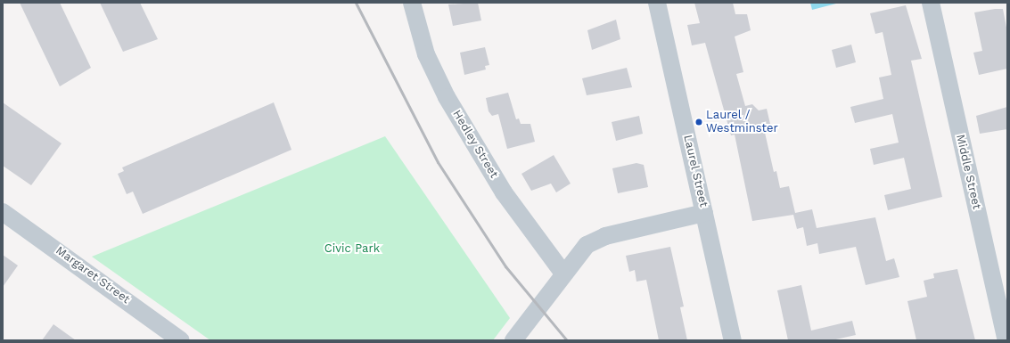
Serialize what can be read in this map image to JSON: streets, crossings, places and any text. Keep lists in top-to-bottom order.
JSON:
{
  "streets": {
    "street": [
      "Hedley Street",
      "Laurel Street",
      "Middle Street",
      "Margaret Street"
    ]
  },
  "parks": ["Civic Park"],
  "places": ["Laurel / Westminster"]
}
